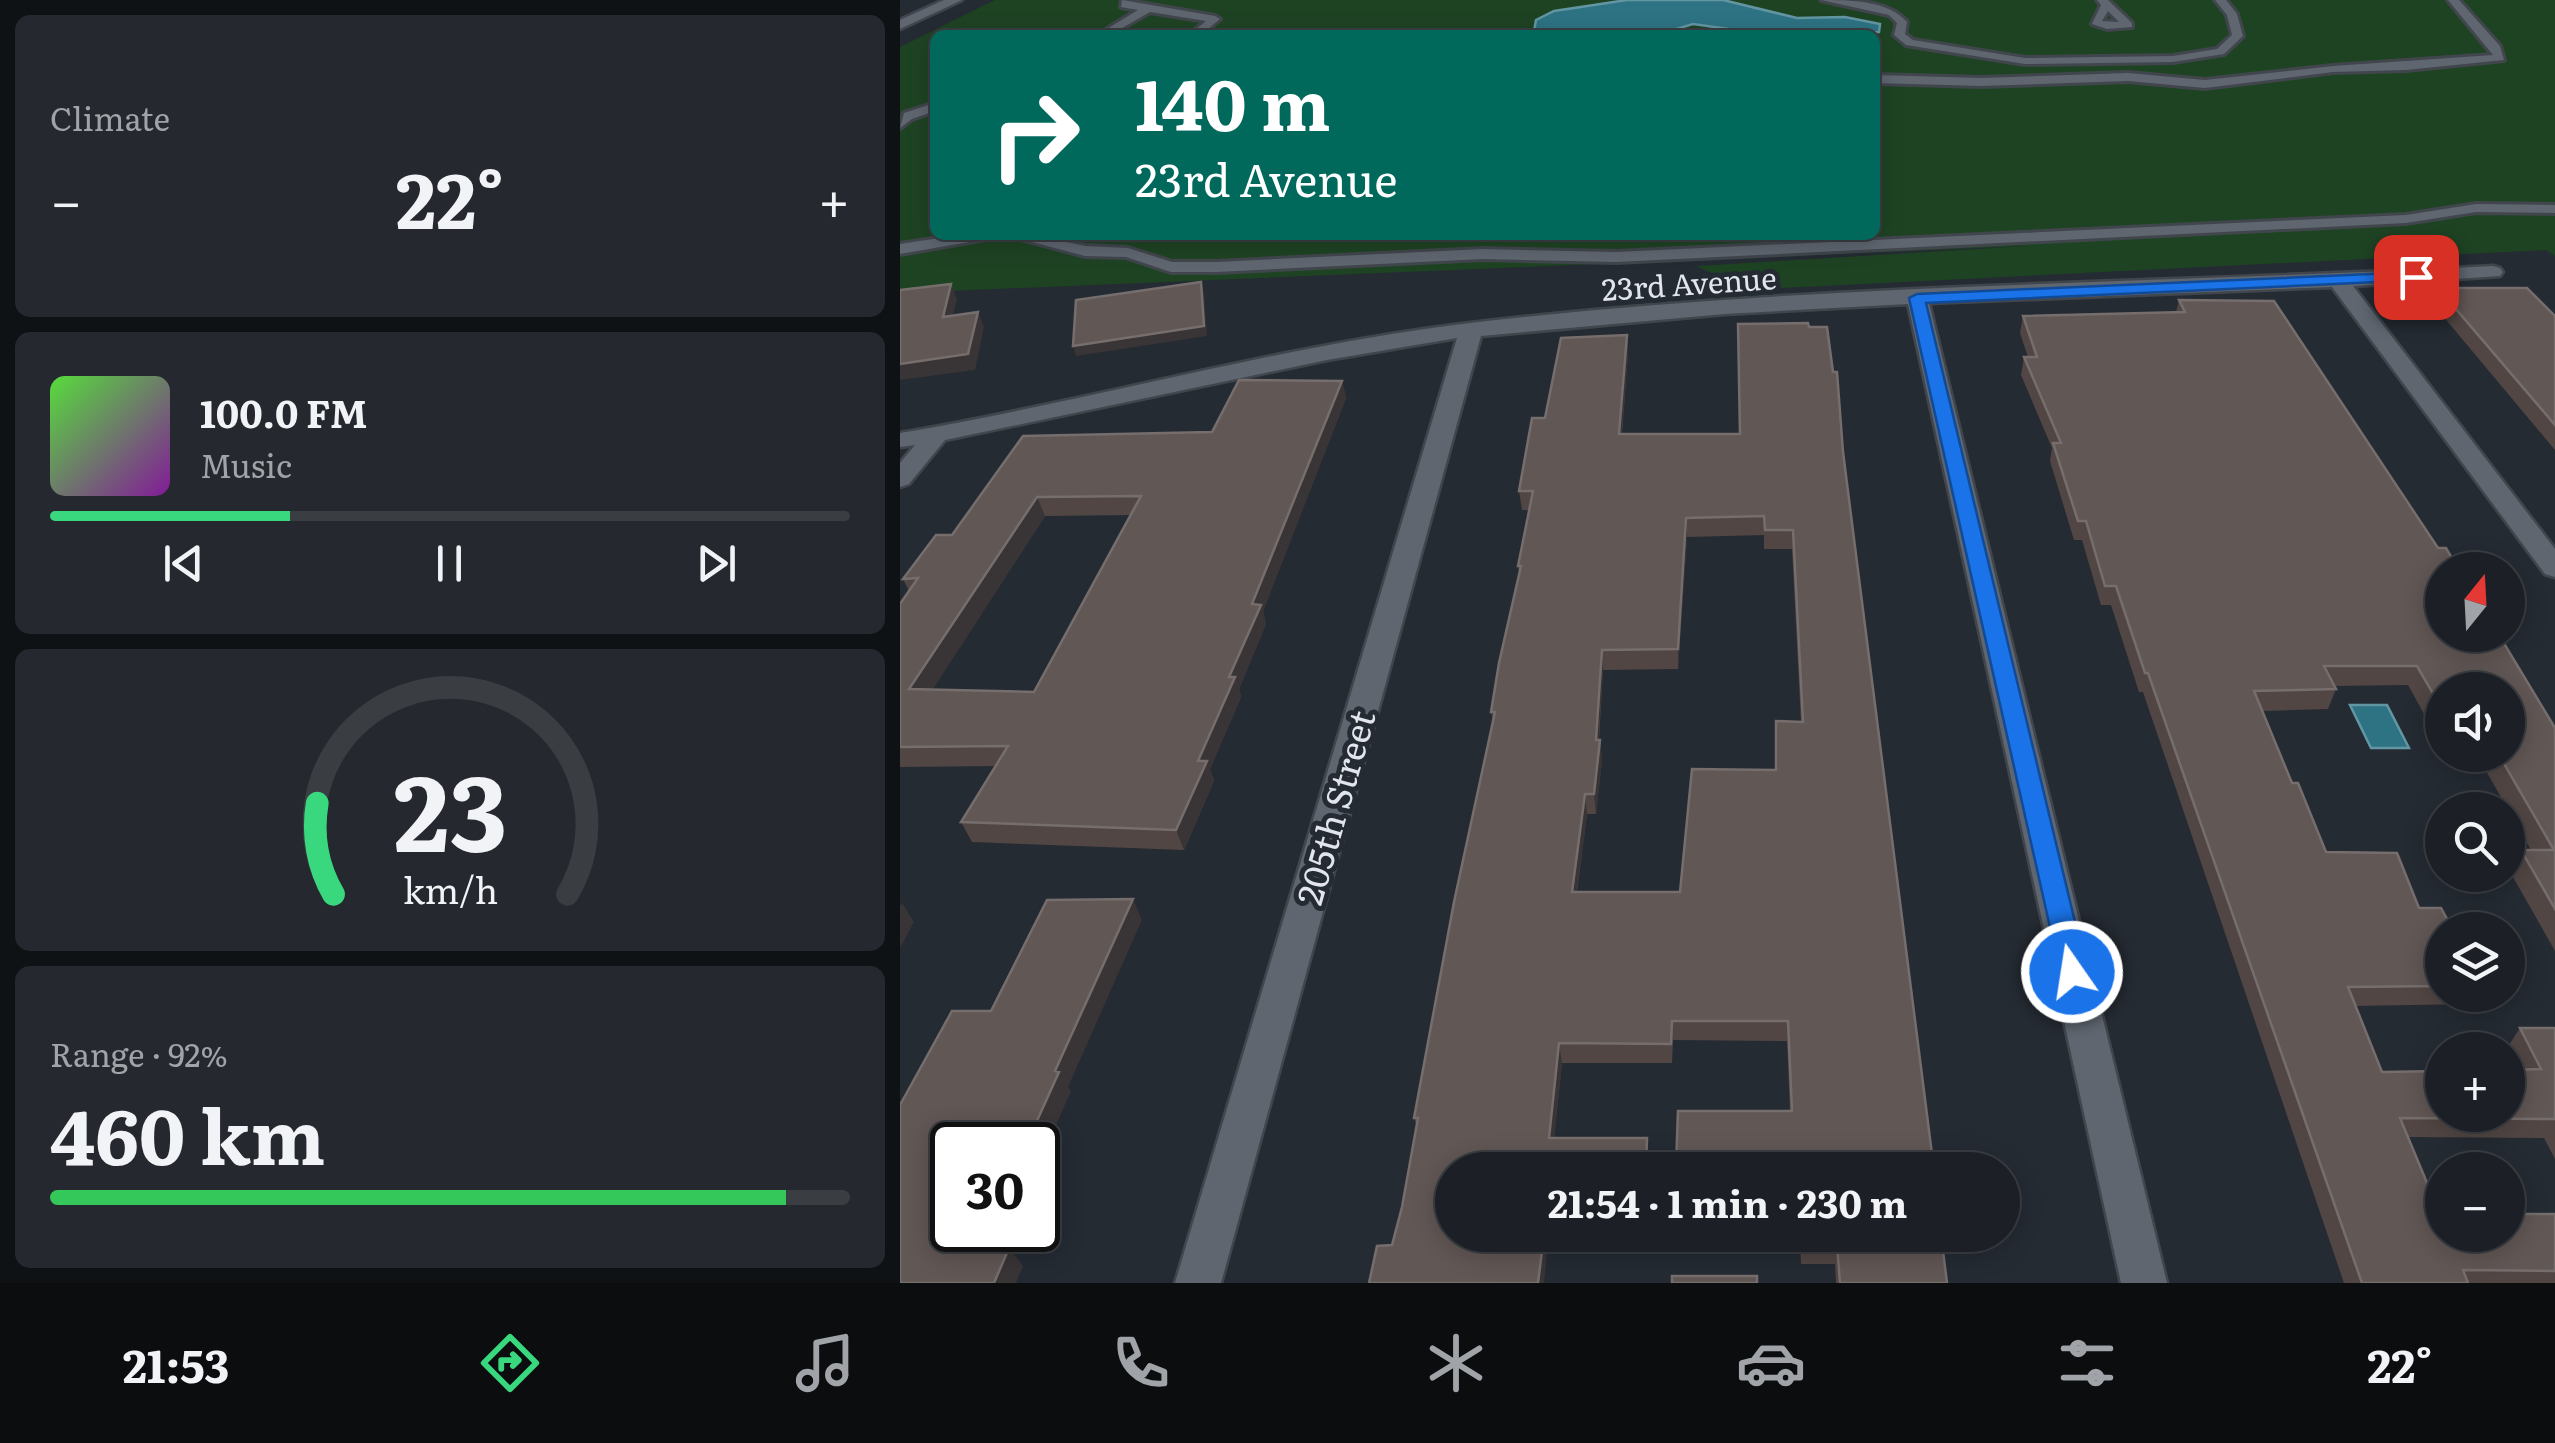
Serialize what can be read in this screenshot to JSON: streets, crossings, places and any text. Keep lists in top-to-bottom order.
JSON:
{
  "streets": {
    "street": ["23rd Avenue", "205th Street"]
  },
  "crossings": [
    ["23rd Avenue", "205th Street"]
  ],
  "north": "top",
  "page": {
    "tile": [
      "Climate",
      ["Range · 92%", "460 km"]
    ],
    "turn": ["140 m", "23rd Avenue"],
    "heat": ["−", "22°", "+"],
    "song": ["100.0 FM", "Music"],
    "map_buttons": ["+", "−"],
    "limit": "30",
    "trip": "21:54 · 1 min · 230 m",
    "tabs": ["21:53", "22°"],
    "gauge": ["23", "km/h"]
  }
}
